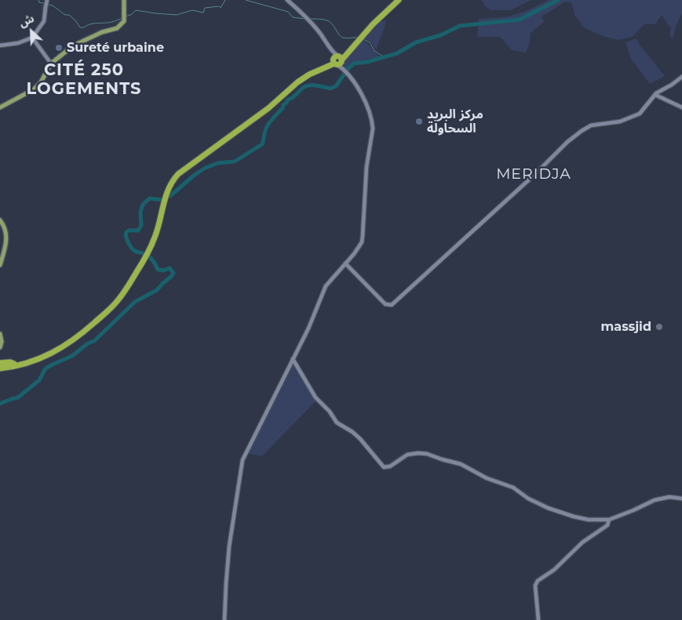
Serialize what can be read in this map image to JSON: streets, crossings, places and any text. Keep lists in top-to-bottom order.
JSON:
{
  "districts": ["CITÉ 250 LOGEMENTS", "MERIDJA"],
  "places": ["Sureté urbaine", "مركز البريد السحاولة", "massjid"],
  "north": "top left"
}
